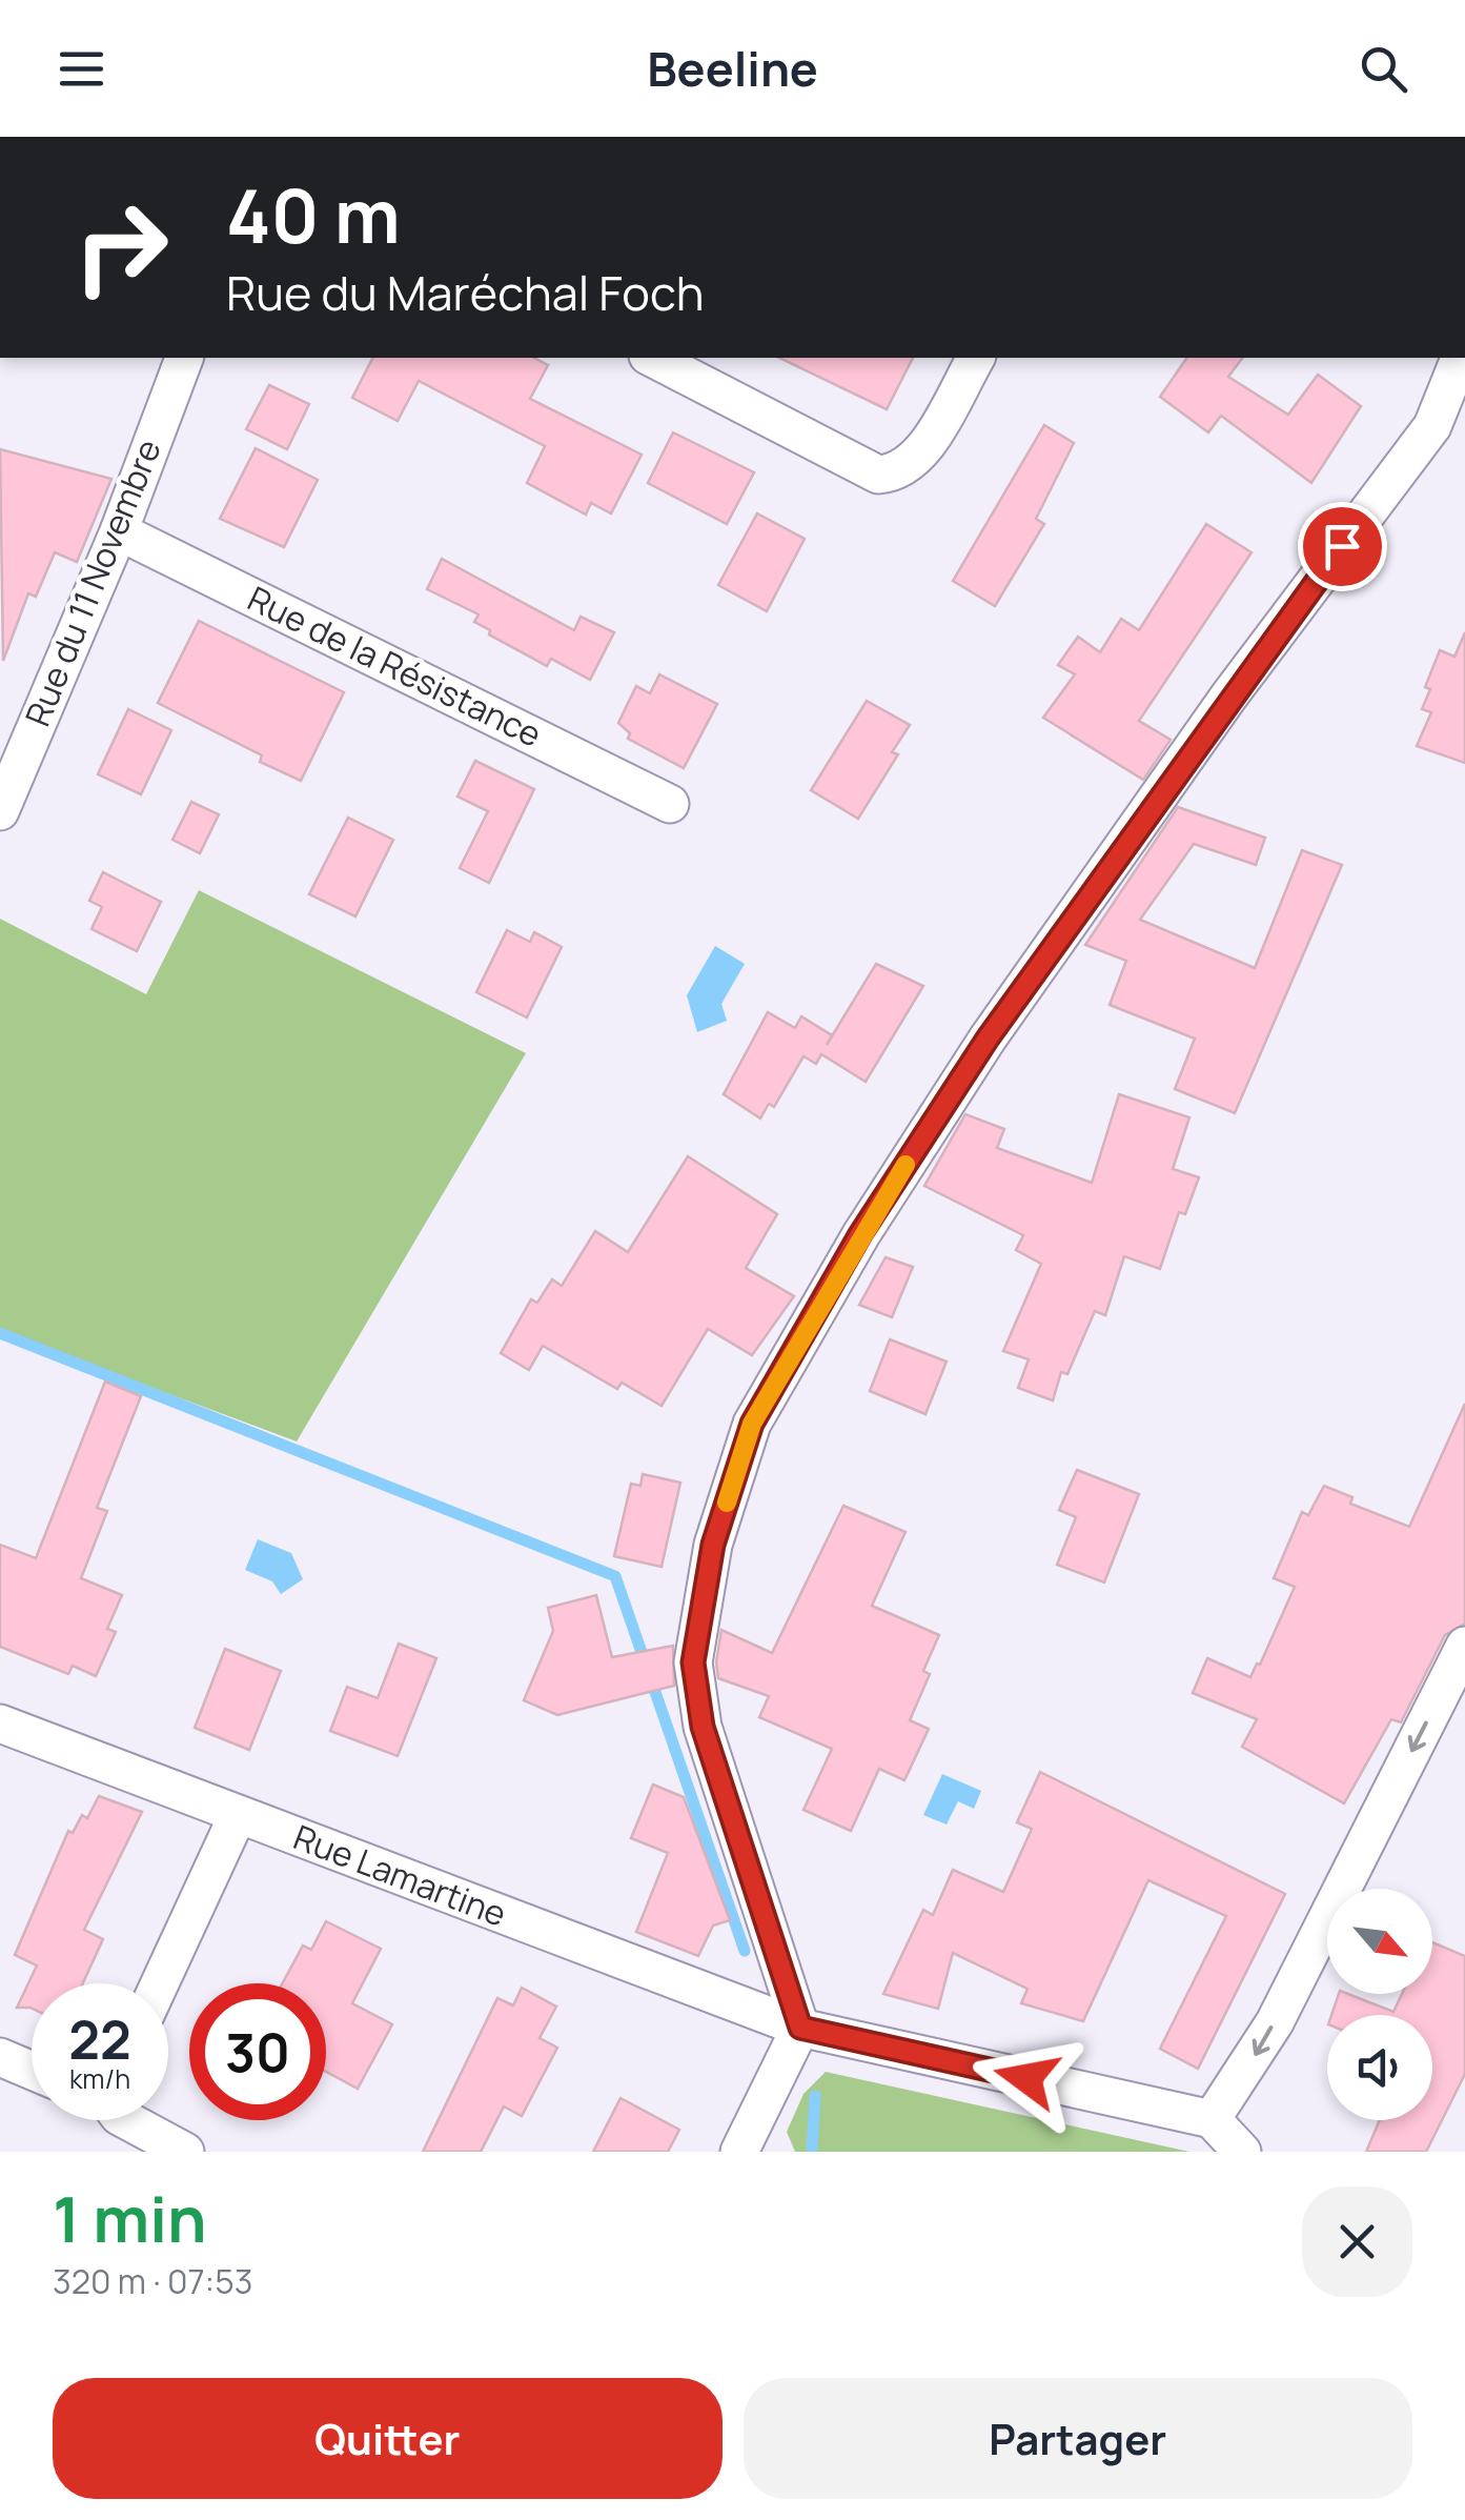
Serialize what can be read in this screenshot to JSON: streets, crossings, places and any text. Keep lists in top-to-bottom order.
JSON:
{
  "streets": {
    "street": ["Rue du 11 Novembre", "Rue de la Résistance", "Rue Lamartine"]
  },
  "crossings": [
    ["Rue du 11 Novembre", "Rue de la Résistance"]
  ],
  "north": "bottom right",
  "page": {
    "header": "Beeline",
    "turn": ["40 m", "Rue du Maréchal Foch"],
    "speed": "22 km/h",
    "limit": "30",
    "heading": ["1 min", "320 m · 07:53"],
    "buttons": ["Quitter", "Partager"]
  }
}
